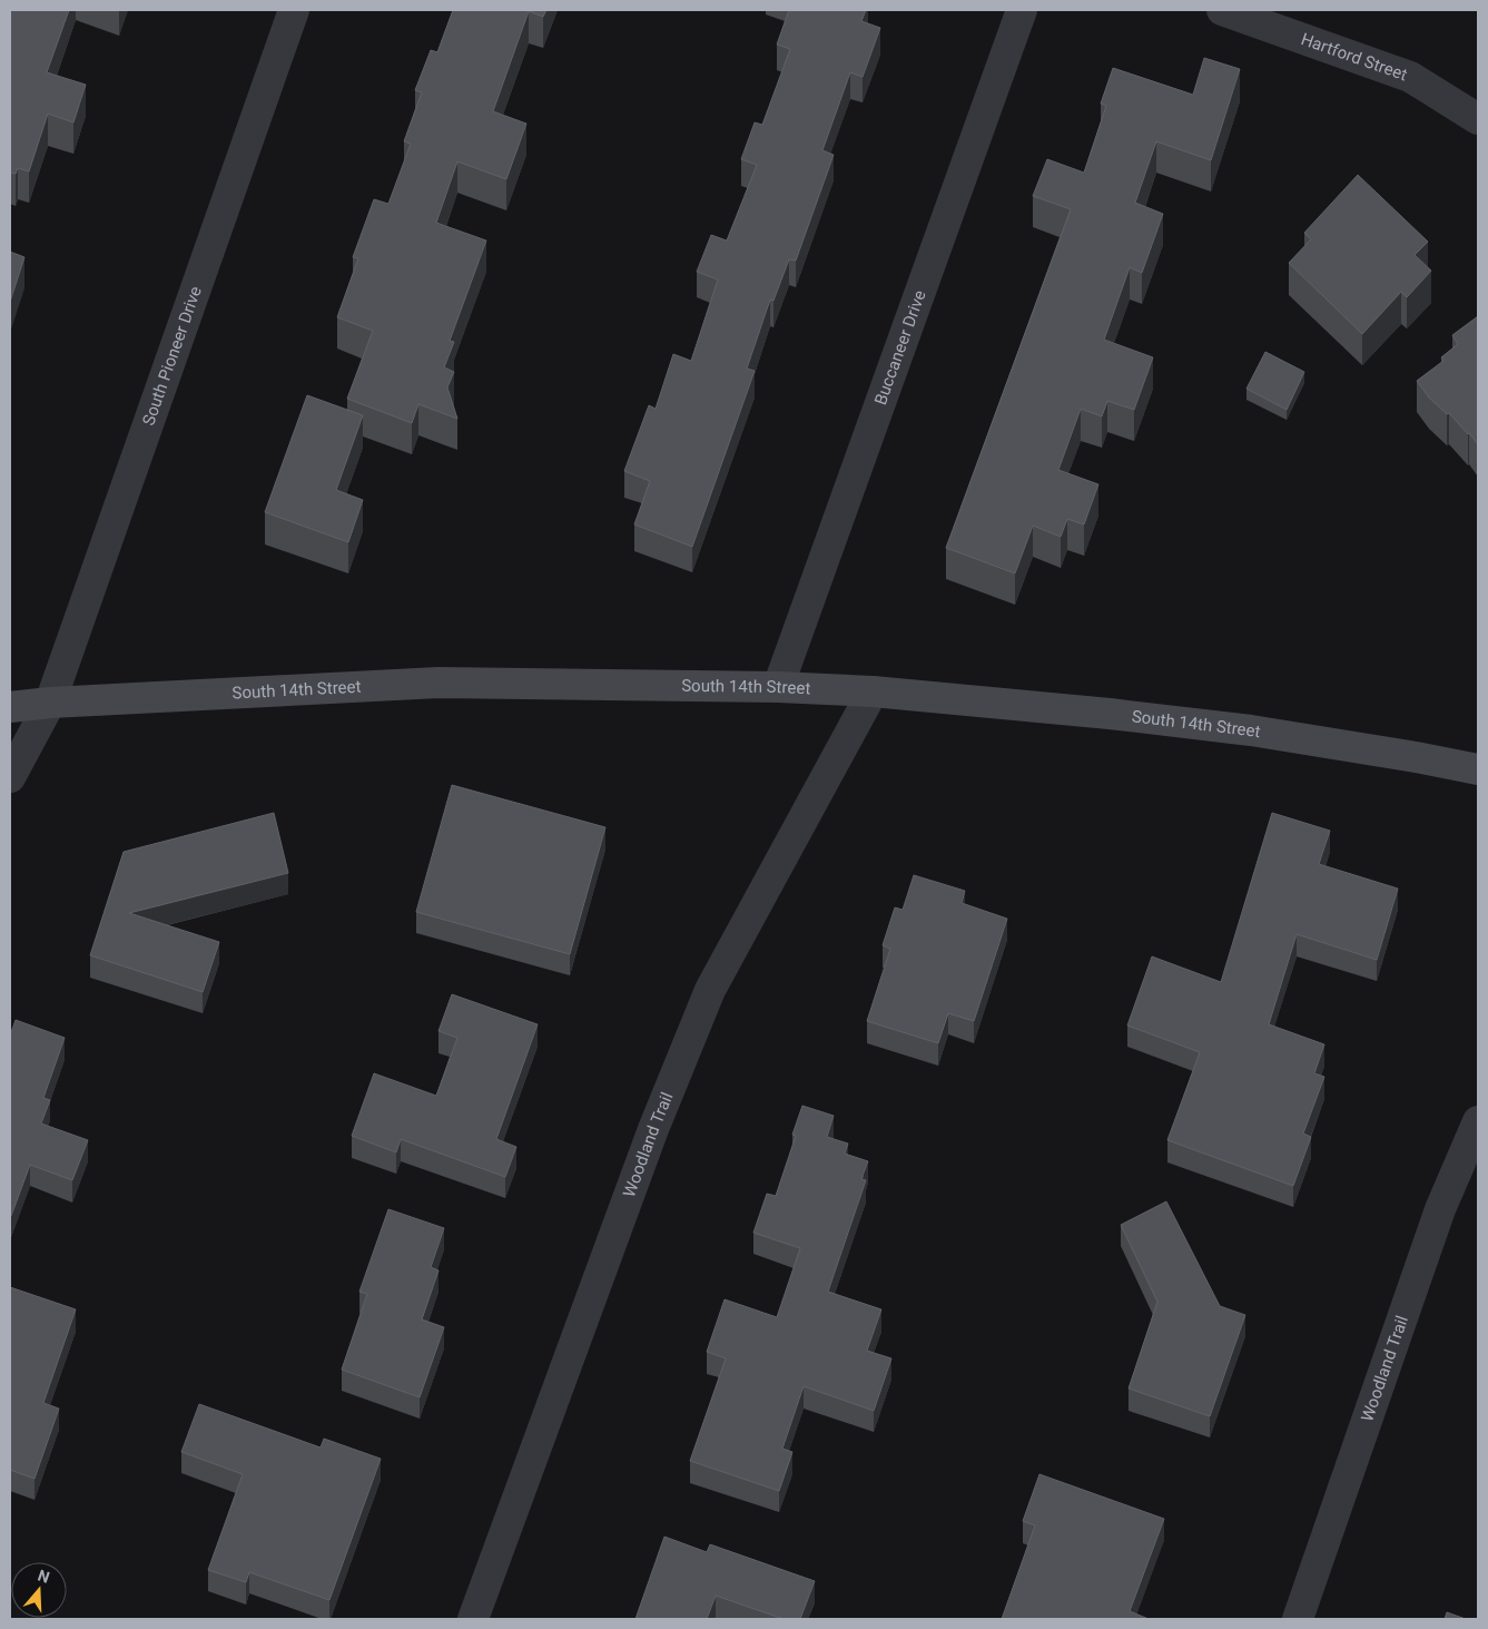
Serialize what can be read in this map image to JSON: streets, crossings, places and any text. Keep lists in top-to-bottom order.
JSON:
{
  "streets": {
    "main road": ["South 14th Street"],
    "street": [
      "Hartford Street",
      "Buccaneer Drive",
      "South Pioneer Drive",
      "Woodland Trail"
    ]
  },
  "crossings": [
    ["Buccaneer Drive", "South 14th Street"],
    ["South Pioneer Drive", "South 14th Street"],
    ["South 14th Street", "Woodland Trail"]
  ],
  "north": "top"
}
